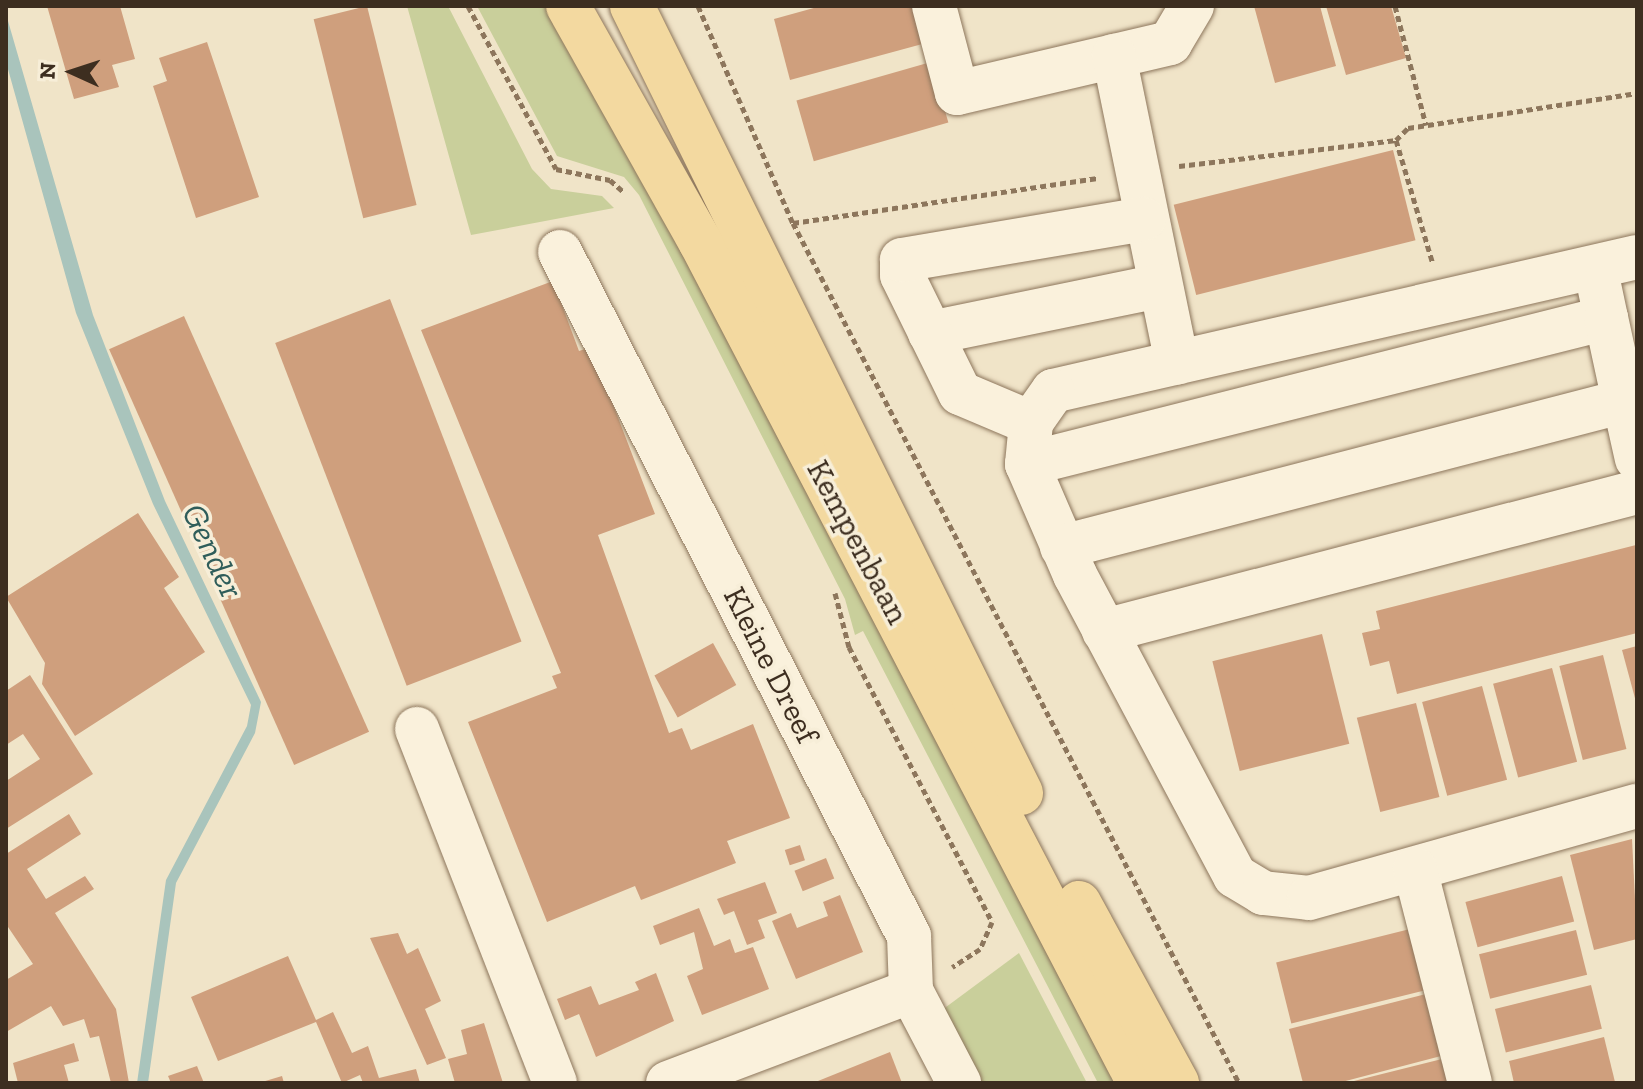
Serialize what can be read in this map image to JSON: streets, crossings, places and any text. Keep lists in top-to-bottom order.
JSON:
{
  "streets": {
    "main road": ["Kempenbaan"],
    "street": ["Kleine Dreef"]
  },
  "crossings": [
    ["Kempenbaan", "Kleine Dreef"]
  ],
  "water": ["Gender"],
  "north": "left"
}
